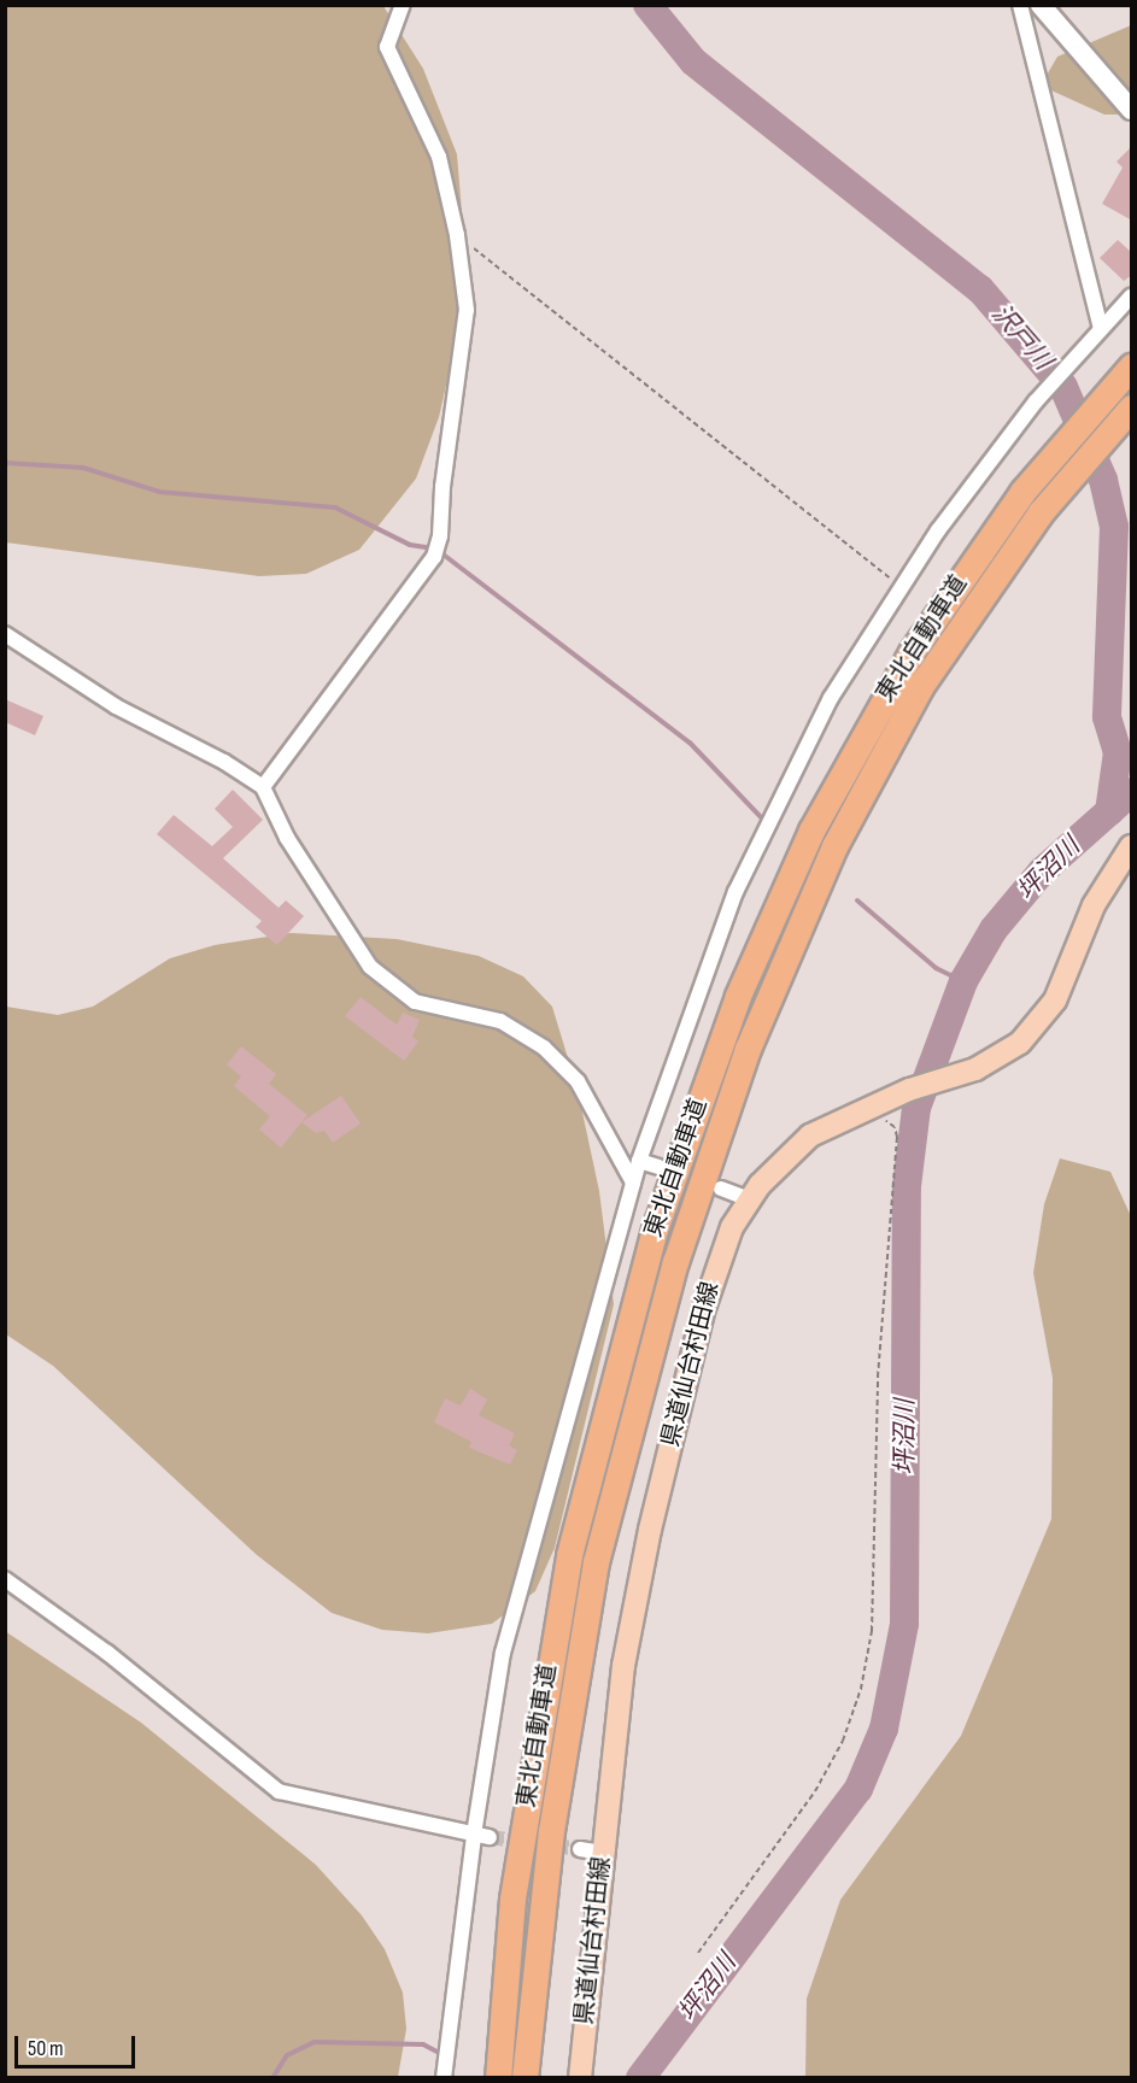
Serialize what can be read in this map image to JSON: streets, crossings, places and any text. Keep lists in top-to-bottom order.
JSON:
{
  "streets": {
    "highway": ["東北自動車道"],
    "main road": ["県道仙台村田線"]
  },
  "water": ["沢戸川", "坪沼川"],
  "scale_bar": "50 m"
}
